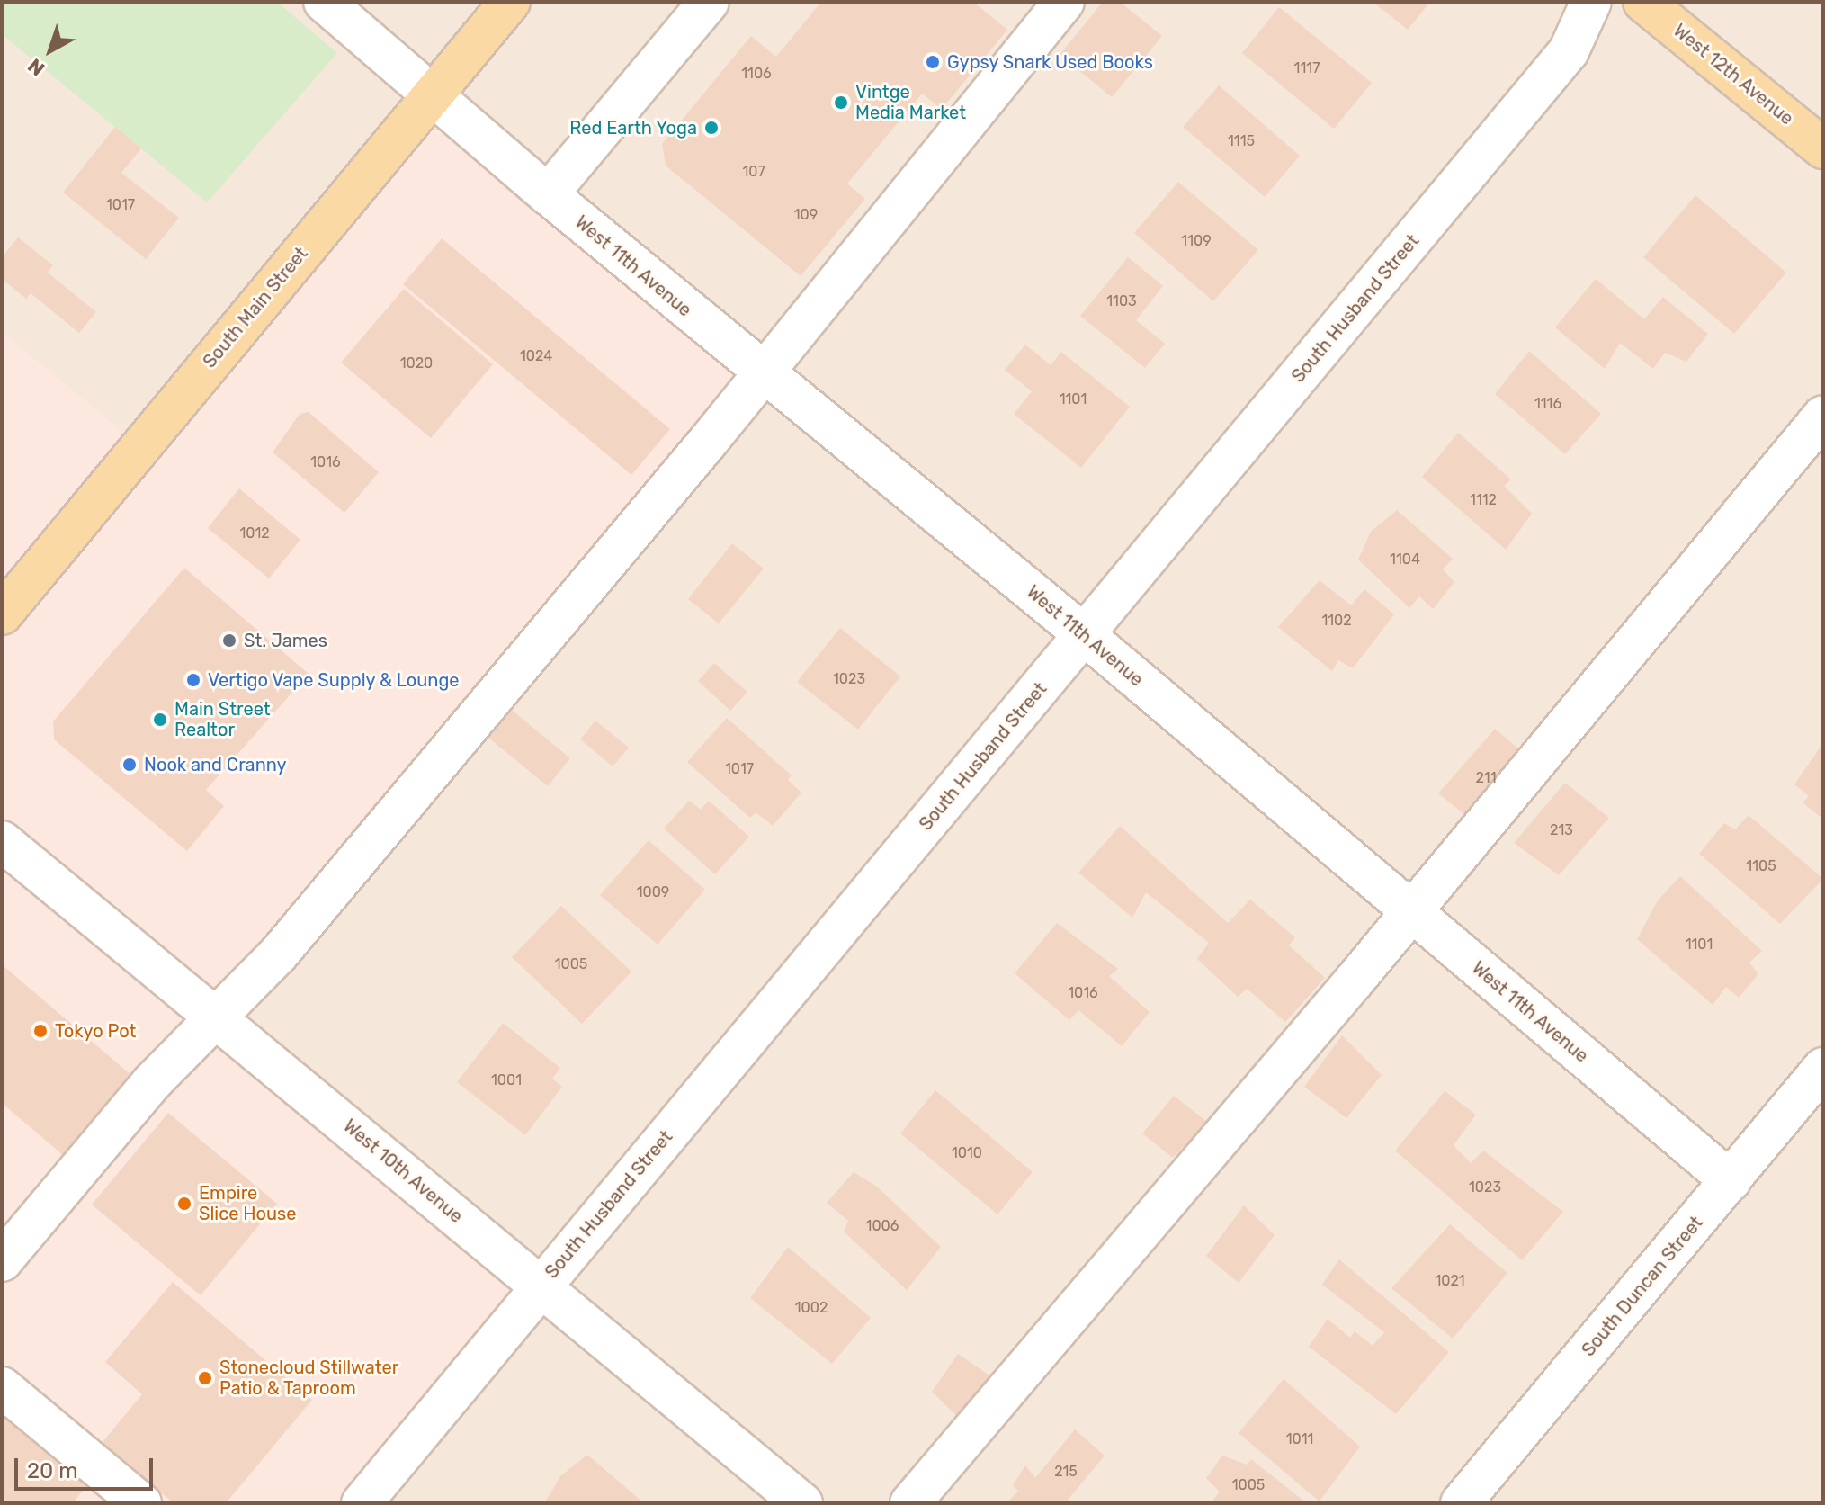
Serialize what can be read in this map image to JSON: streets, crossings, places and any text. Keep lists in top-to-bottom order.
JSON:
{
  "streets": {
    "main road": ["West 12th Avenue", "South Main Street"],
    "street": [
      "West 11th Avenue",
      "South Husband Street",
      "West 10th Avenue",
      "South Duncan Street"
    ]
  },
  "crossings": [
    ["West 11th Avenue", "South Main Street"],
    ["West 11th Avenue", "South Husband Street"],
    ["West 11th Avenue", "South Duncan Street"],
    ["South Husband Street", "West 10th Avenue"]
  ],
  "places": [
    "Gypsy Snark Used Books",
    "Vintge Media Market",
    "Red Earth Yoga",
    "St. James",
    "Vertigo Vape Supply & Lounge",
    "Main Street Realtor",
    "Nook and Cranny",
    "Tokyo Pot",
    "Empire Slice House",
    "Stonecloud Stillwater Patio & Taproom"
  ],
  "house_numbers": [
    "1117",
    "1106",
    "1115",
    "107",
    "1017",
    "109",
    "1109",
    "1103",
    "1024",
    "1020",
    "1101",
    "1116",
    "1016",
    "1112",
    "1012",
    "1104",
    "1102",
    "1023",
    "1017",
    "211",
    "213",
    "1105",
    "1009",
    "1101",
    "1005",
    "1016",
    "1001",
    "1010",
    "1023",
    "1006",
    "1021",
    "1002",
    "1011",
    "215",
    "1005"
  ],
  "scale_bar": "20 m",
  "north": "bottom left"
}
